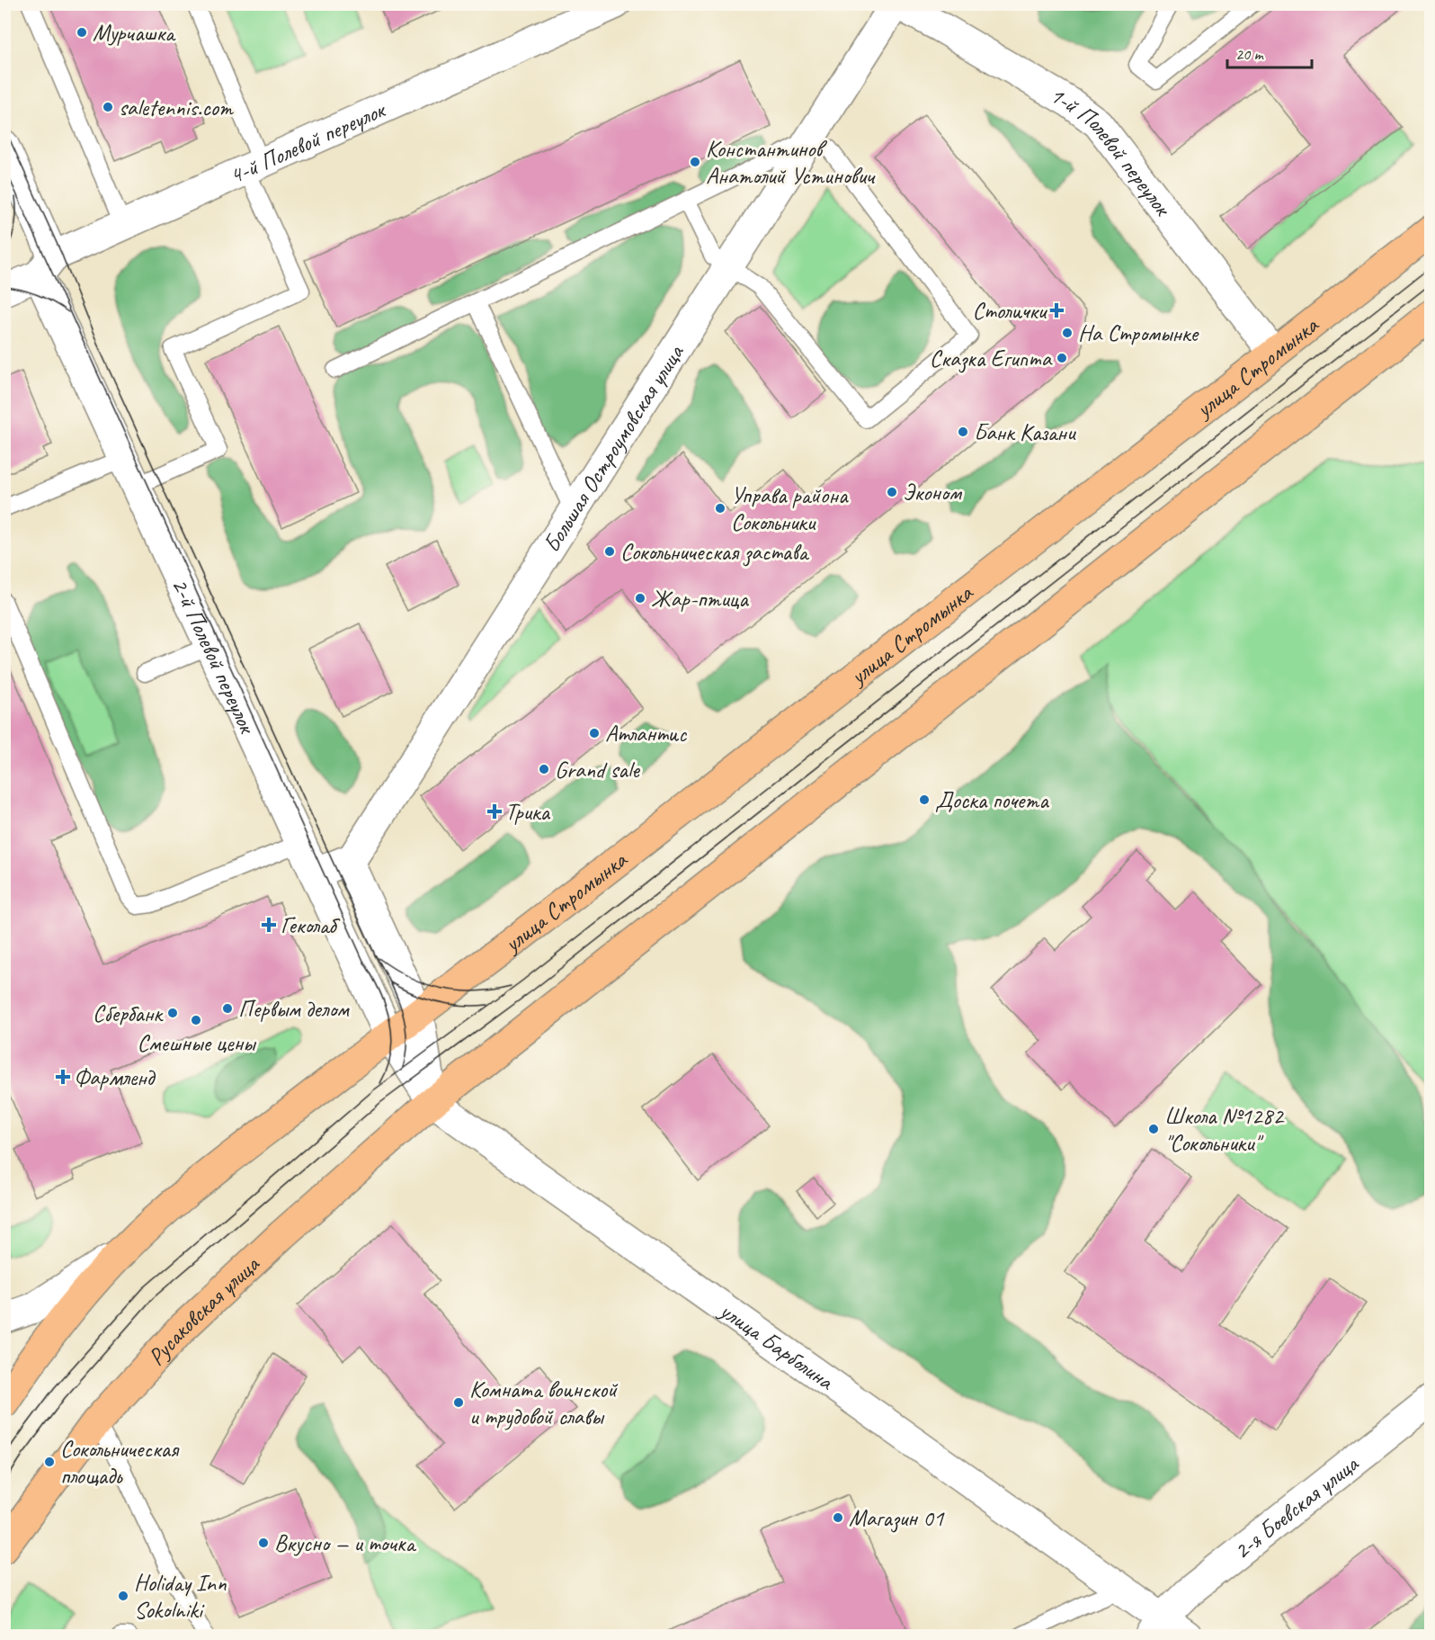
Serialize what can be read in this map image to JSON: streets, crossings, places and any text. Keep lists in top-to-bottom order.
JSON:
{
  "streets": {
    "main road": ["улица Стромынка", "Русаковская улица"],
    "street": [
      "4-й Полевой переулок",
      "1-й Полевой переулок",
      "Большая Остроумовская улица",
      "2-й Полевой переулок",
      "улица Барболина",
      "2-я Боевская улица"
    ]
  },
  "crossings": [
    ["4-й Полевой переулок", "2-й Полевой переулок"],
    ["1-й Полевой переулок", "улица Стромынка"],
    ["1-й Полевой переулок", "Большая Остроумовская улица"],
    ["улица Стромынка", "2-й Полевой переулок"],
    ["улица Стромынка", "улица Барболина"],
    ["2-й Полевой переулок", "улица Барболина"],
    ["Русаковская улица", "улица Барболина"],
    ["улица Барболина", "2-я Боевская улица"]
  ],
  "places": {
    "other": [
      "Мурчашка",
      "saletennis.com",
      "Константинов Анатолий Устинович",
      "На Стромынке",
      "Сказка Египта",
      "Банк Казани",
      "Эконом",
      "Управа района Сокольники",
      "Сокольническая застава",
      "Жар-птица",
      "Атлантис",
      "Grand sale",
      "Доска почета",
      "Первым делом",
      "Сбербанк",
      "Смешные цены",
      "Школа №1282 \"Сокольники\"",
      "Комната воинской и трудовой славы",
      "Сокольническая площадь",
      "Магазин 01",
      "Вкусно — и точка",
      "Holiday Inn Sokolniki"
    ],
    "health": [
      "Столички",
      "Трика",
      "Геколаб",
      "Фармленд"
    ]
  },
  "scale_bar": "20 m"
}
